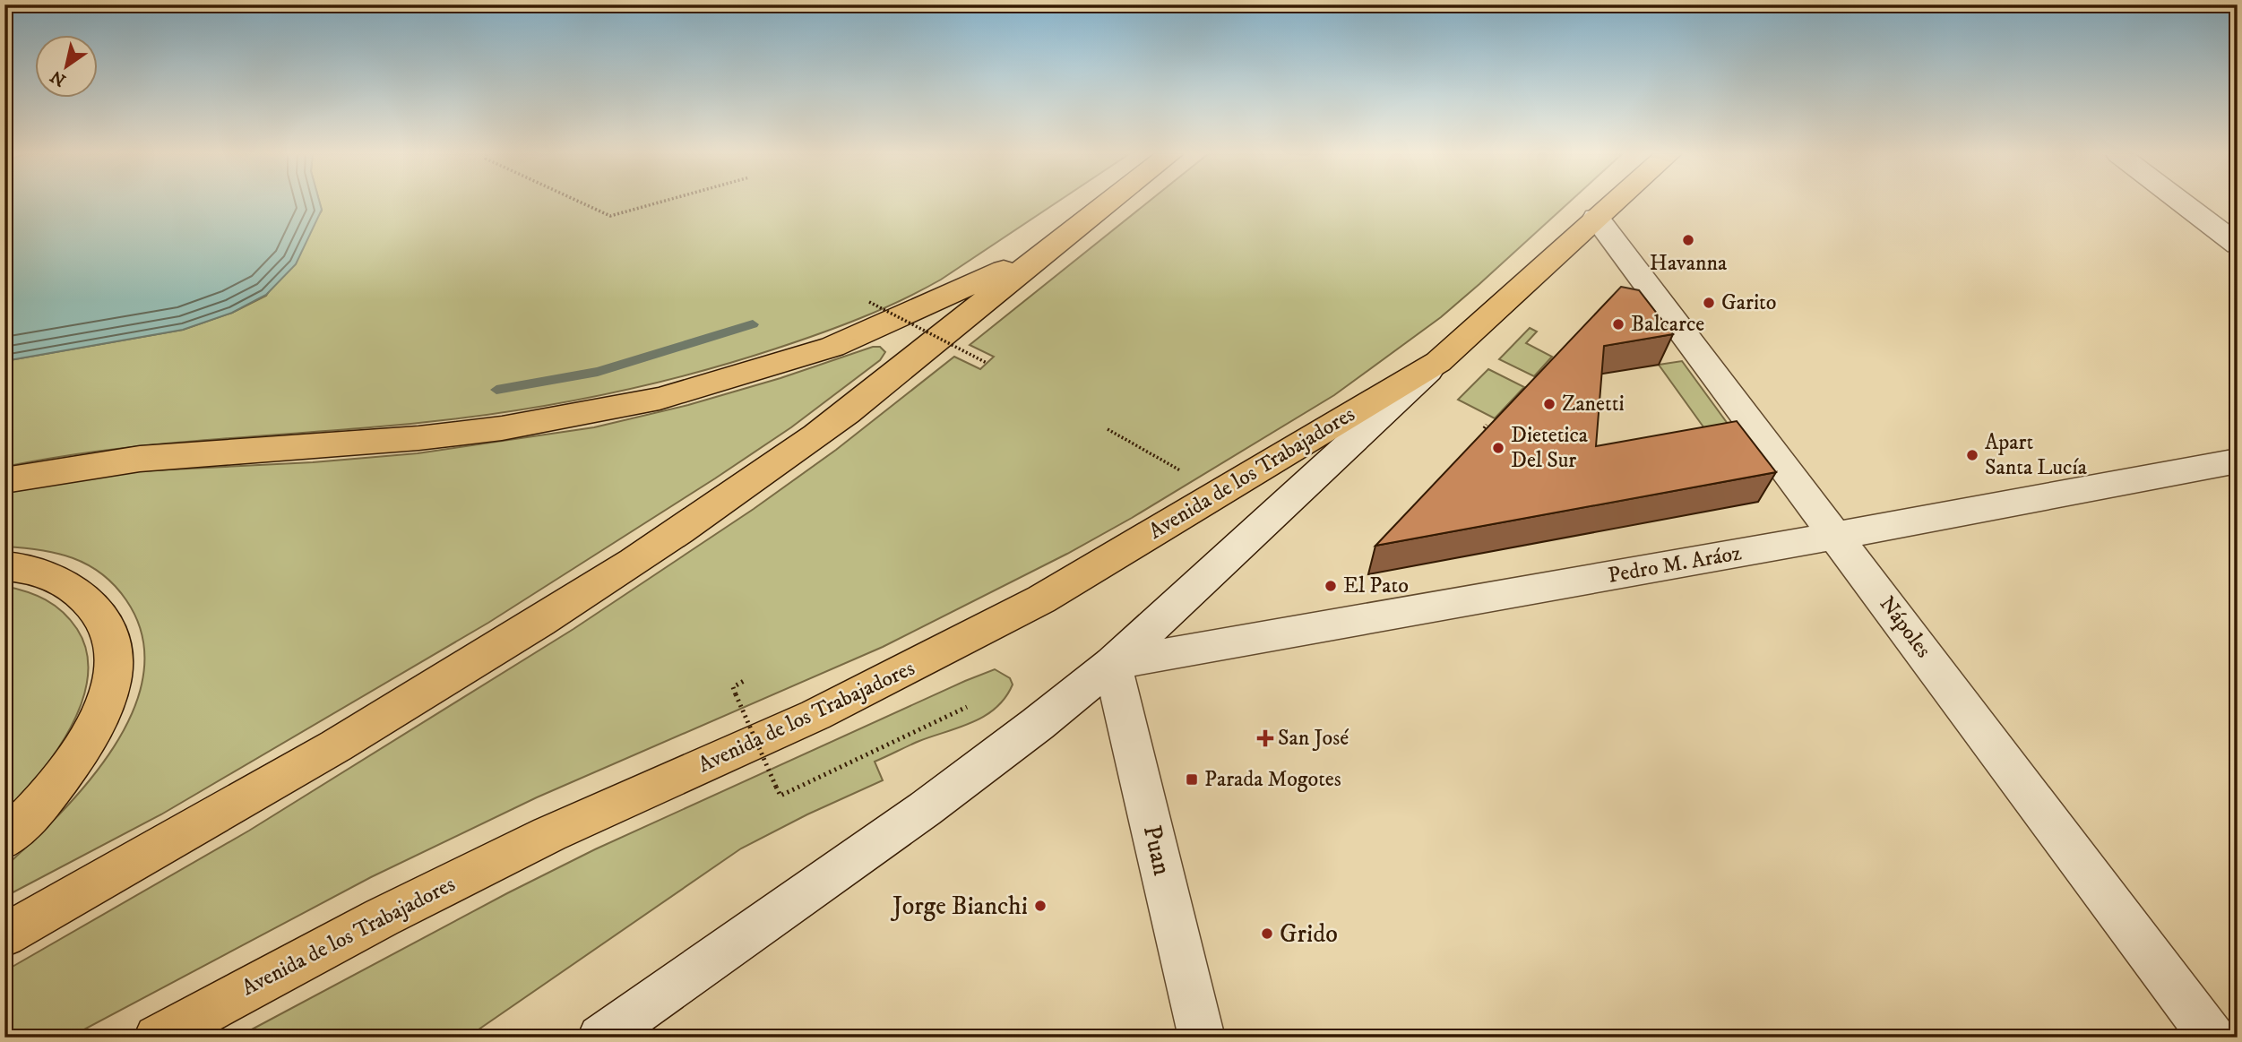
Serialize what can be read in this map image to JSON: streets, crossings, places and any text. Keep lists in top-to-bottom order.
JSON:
{
  "streets": {
    "main road": ["Avenida de los Trabajadores"],
    "street": ["Pedro M. Aráoz", "Nápoles", "Puan"]
  },
  "crossings": [
    ["Avenida de los Trabajadores", "Pedro M. Aráoz"],
    ["Avenida de los Trabajadores", "Nápoles"],
    ["Avenida de los Trabajadores", "Puan"],
    ["Pedro M. Aráoz", "Nápoles"],
    ["Pedro M. Aráoz", "Puan"]
  ],
  "places": {
    "other": [
      "Havanna",
      "Garito",
      "Balcarce",
      "Zanetti",
      "Dietetica Del Sur",
      "Apart Santa Lucía",
      "El Pato",
      "Jorge Bianchi",
      "Grido"
    ],
    "health": ["San José"],
    "transit": ["Parada Mogotes"]
  },
  "north": "bottom left"
}
